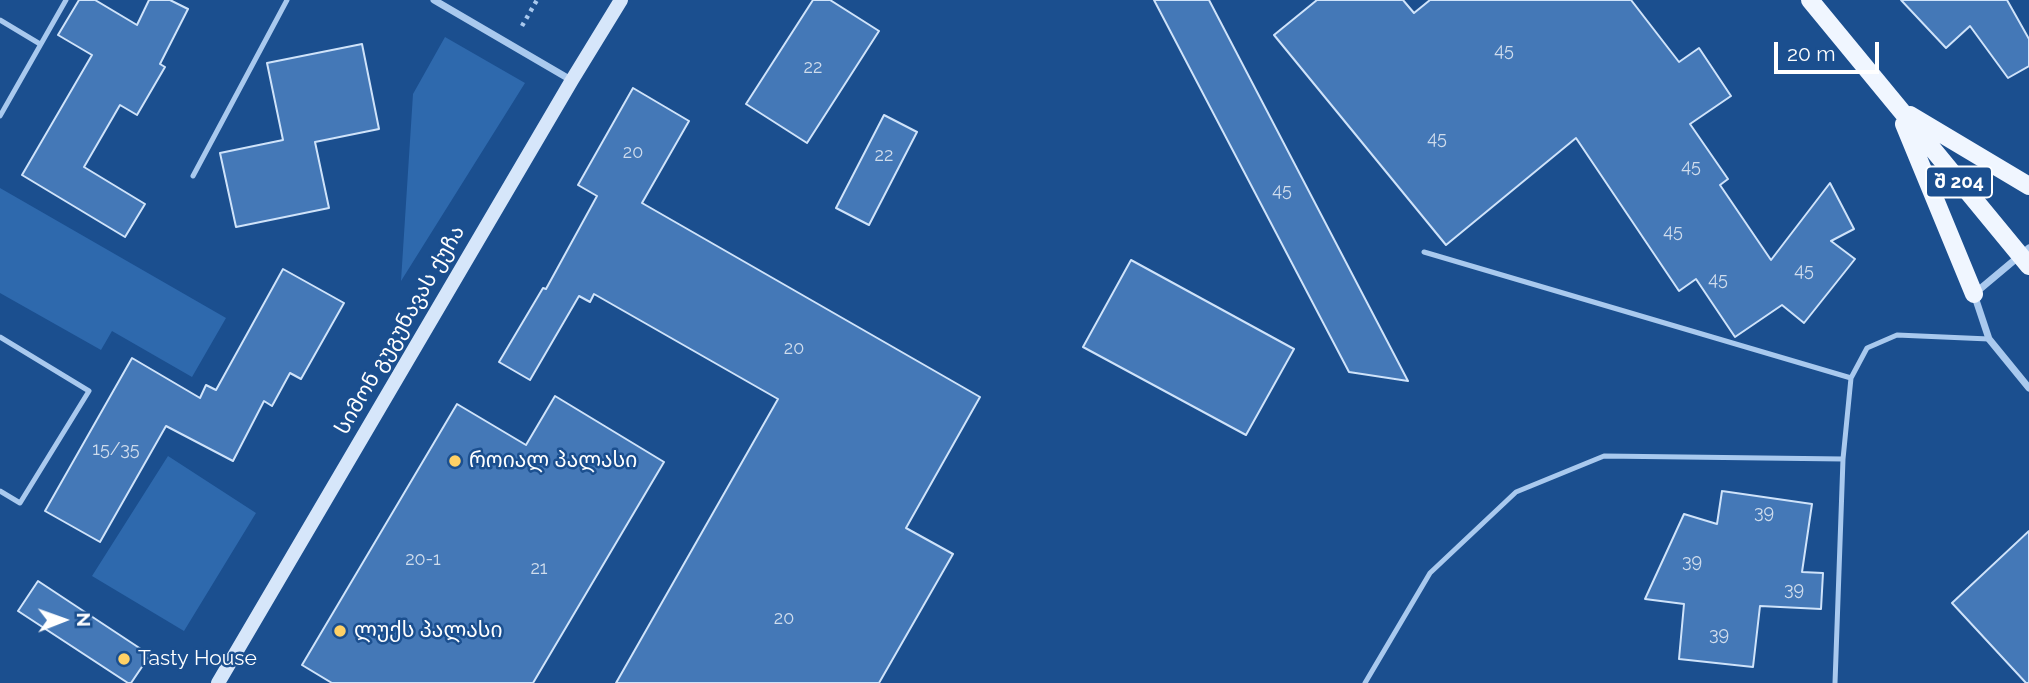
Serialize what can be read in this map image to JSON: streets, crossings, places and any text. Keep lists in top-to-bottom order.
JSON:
{
  "streets": {
    "main road": ["შ 204", "სიმონ გუგუნავას ქუჩა"]
  },
  "places": ["როიალ პალასი", "ლუქს პალასი", "Tasty House"],
  "house_numbers": [
    "45",
    "22",
    "45",
    "20",
    "22",
    "45",
    "45",
    "45",
    "45",
    "45",
    "20",
    "15/35",
    "39",
    "20-1",
    "39",
    "21",
    "39",
    "20",
    "39"
  ],
  "scale_bar": "20 m",
  "north": "right"
}
